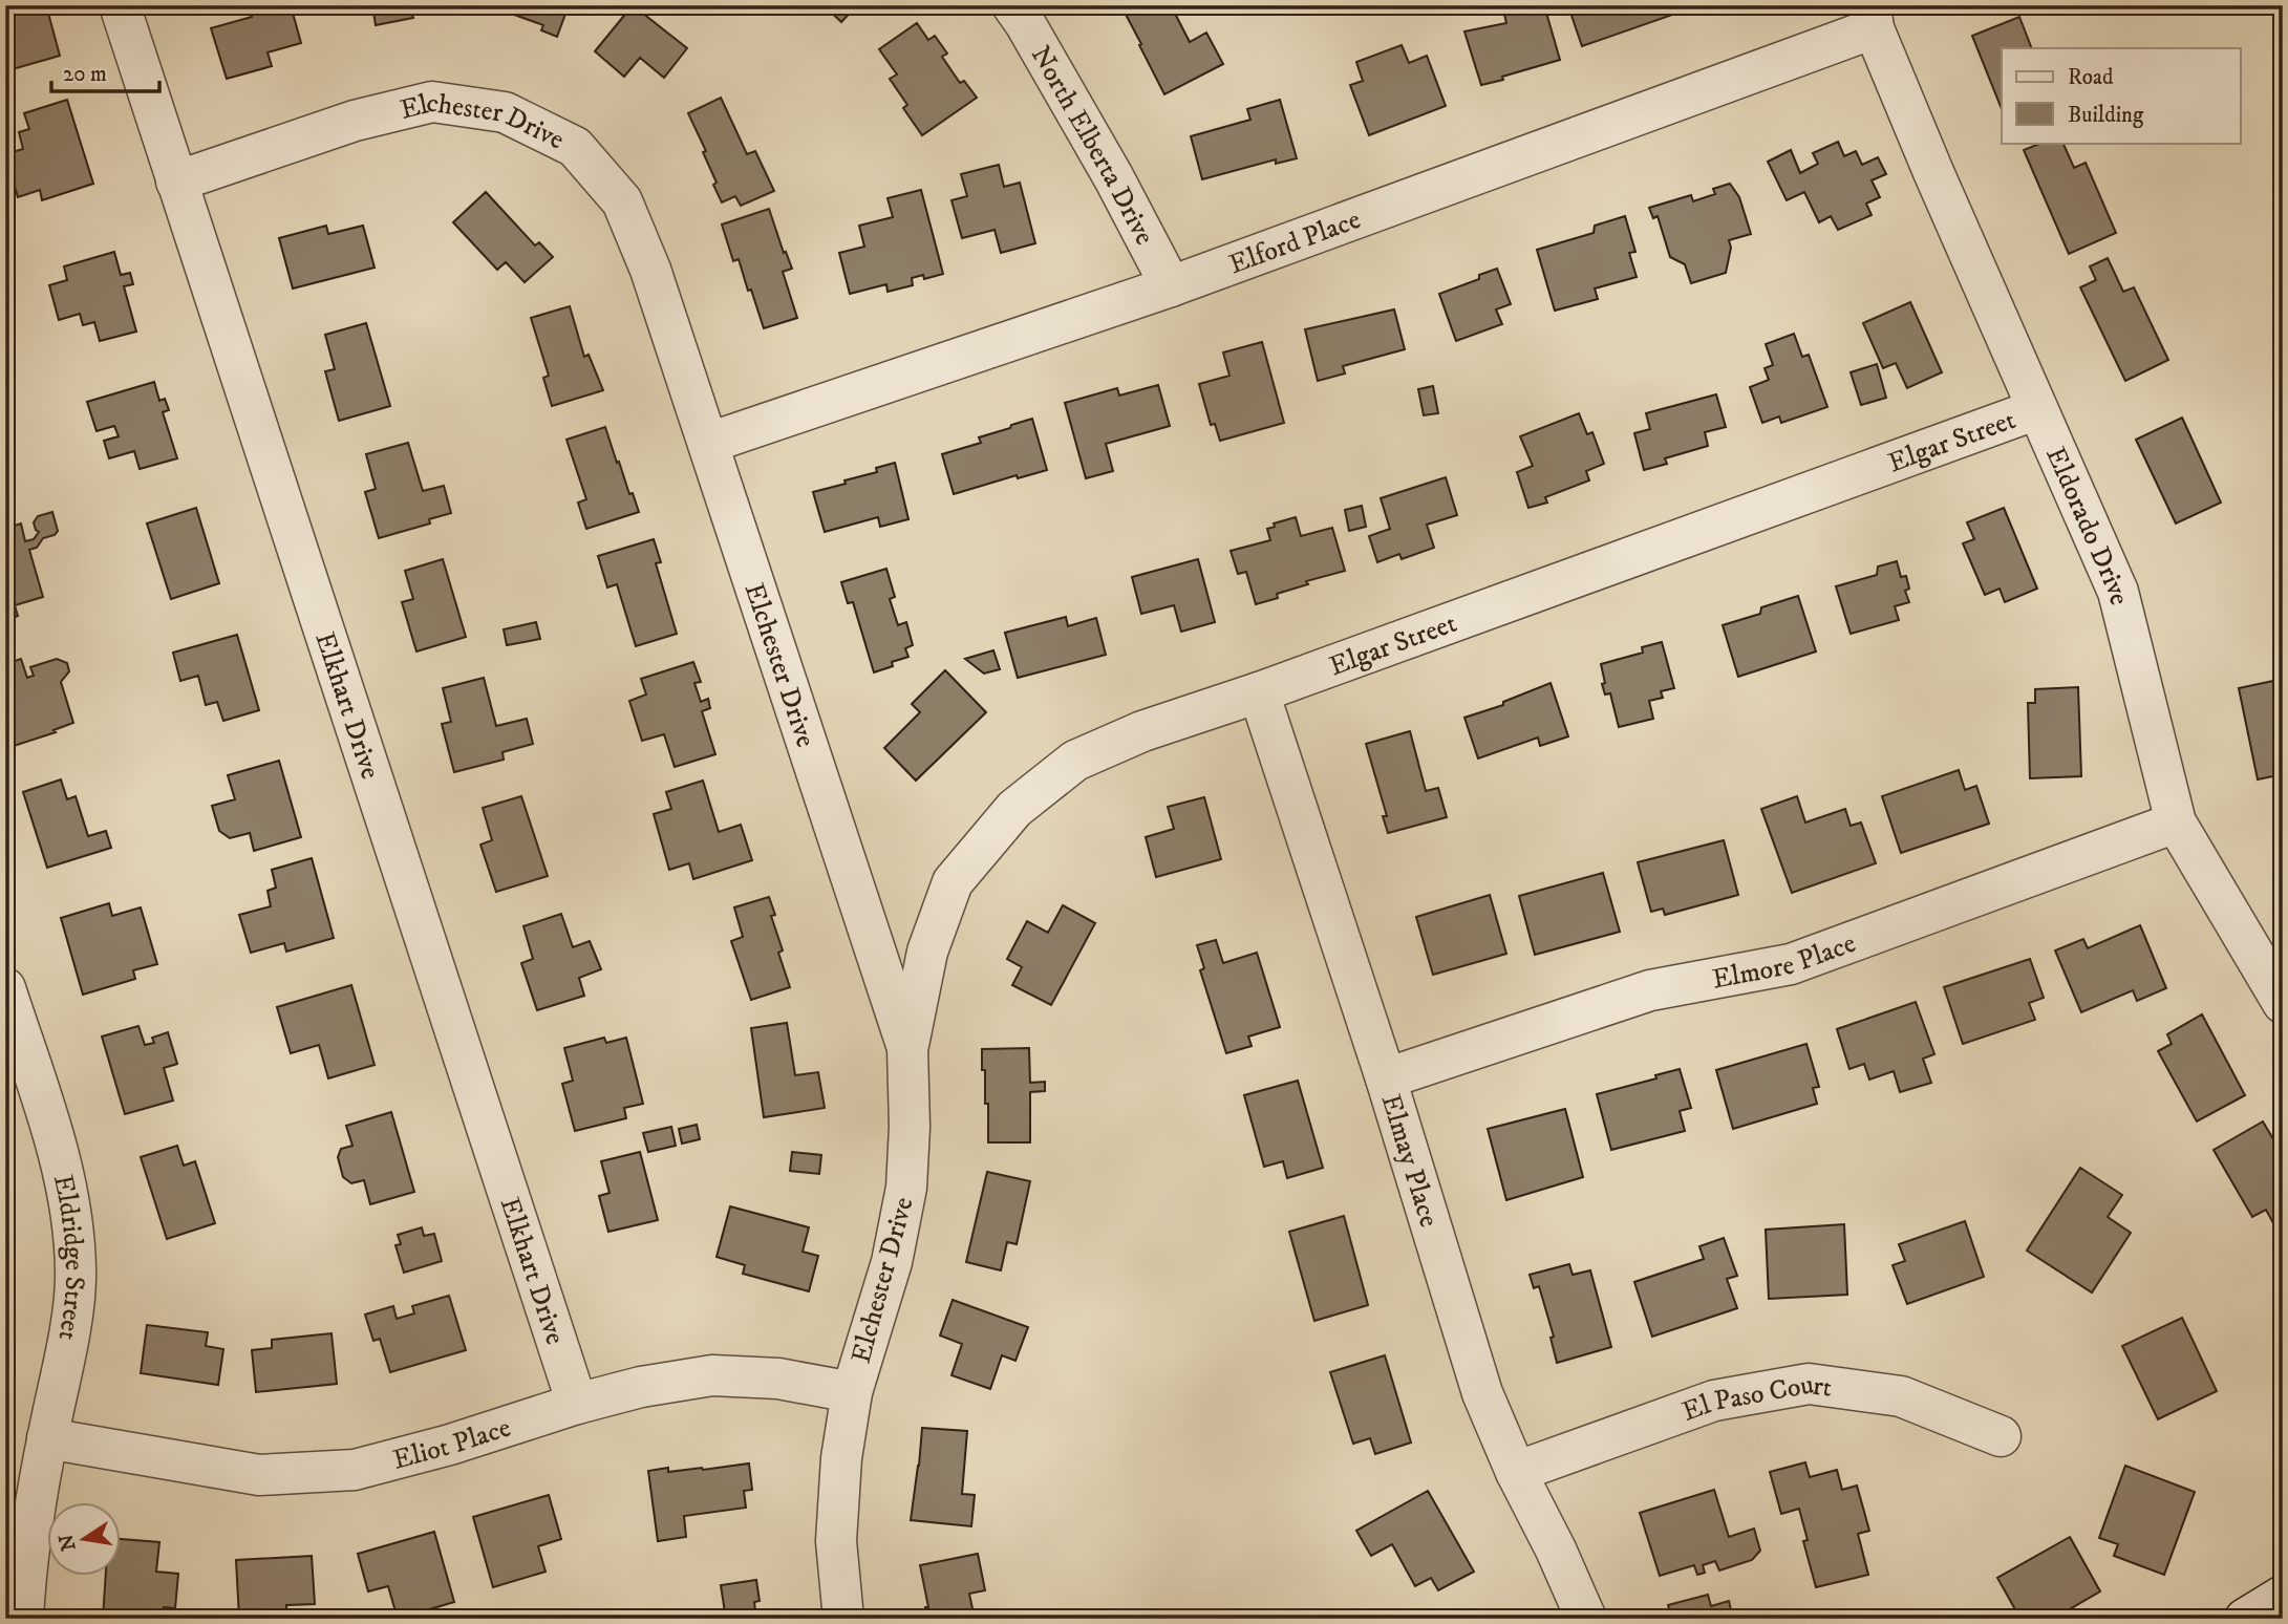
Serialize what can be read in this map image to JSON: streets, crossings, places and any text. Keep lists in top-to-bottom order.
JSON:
{
  "streets": {
    "street": [
      "Elchester Drive",
      "North Elberta Drive",
      "Elford Place",
      "Elgar Street",
      "Eldorado Drive",
      "Elkhart Drive",
      "Elmore Place",
      "Elmay Place",
      "Eldridge Street",
      "El Paso Court",
      "Eliot Place"
    ]
  },
  "crossings": [
    ["Elchester Drive", "Elford Place"],
    ["Elchester Drive", "Elgar Street"],
    ["Elchester Drive", "Elkhart Drive"],
    ["Elchester Drive", "Eliot Place"],
    ["North Elberta Drive", "Elford Place"],
    ["Elford Place", "Eldorado Drive"],
    ["Elgar Street", "Eldorado Drive"],
    ["Elgar Street", "Elmay Place"],
    ["Eldorado Drive", "Elmore Place"],
    ["Elkhart Drive", "Eliot Place"],
    ["Elmore Place", "Elmay Place"],
    ["Elmay Place", "El Paso Court"],
    ["Eldridge Street", "Eliot Place"]
  ],
  "legend": ["Road", "Building"],
  "scale_bar": "20 m",
  "north": "left"
}
